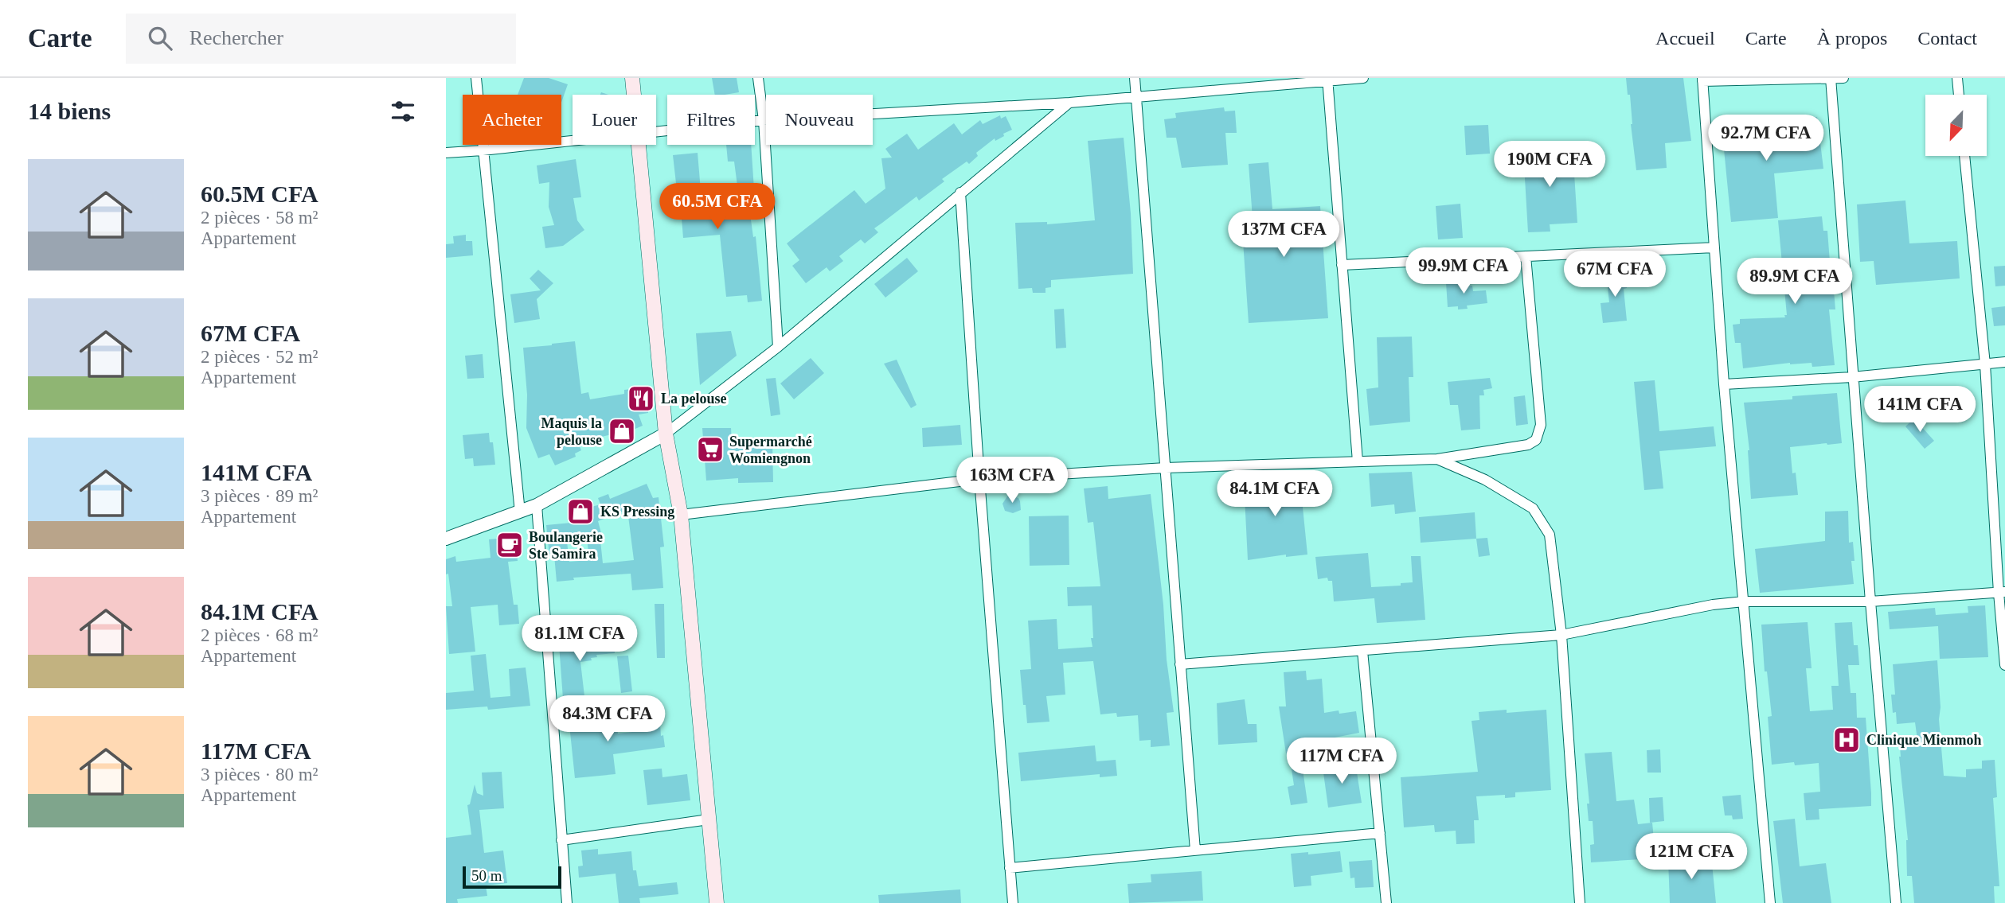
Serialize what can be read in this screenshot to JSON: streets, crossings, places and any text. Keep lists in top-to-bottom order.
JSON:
{
  "places": {
    "restaurant": ["La pelouse"],
    "shop": ["Maquis la pelouse", "KS Pressing"],
    "supermarket": ["Supermarché Womiengnon"],
    "cafe": ["Boulangerie Ste Samira"],
    "hospital": ["Clinique Mienmoh"]
  },
  "scale_bar": "50 m",
  "north": "bottom left",
  "page": {
    "header": "Carte",
    "search": "Rechercher",
    "nav": [
      "Accueil",
      "Carte",
      "À propos",
      "Contact"
    ],
    "heading": "14 biens",
    "chip": [
      "Acheter",
      "Louer",
      "Filtres",
      "Nouveau"
    ],
    "price": [
      "92.7M CFA",
      "190M CFA",
      "60.5M CFA",
      "137M CFA",
      "99.9M CFA",
      "67M CFA",
      "89.9M CFA",
      "141M CFA",
      "163M CFA",
      "84.1M CFA",
      "81.1M CFA",
      "84.3M CFA",
      "117M CFA",
      "121M CFA"
    ],
    "list": [
      {
        "name": "60.5M CFA",
        "note": "2 pièces · 58 m² · Appartement"
      },
      {
        "name": "67M CFA",
        "note": "2 pièces · 52 m² · Appartement"
      },
      {
        "name": "141M CFA",
        "note": "3 pièces · 89 m² · Appartement"
      },
      {
        "name": "84.1M CFA",
        "note": "2 pièces · 68 m² · Appartement"
      },
      {
        "name": "117M CFA",
        "note": "3 pièces · 80 m² · Appartement"
      }
    ],
    "scale": "50 m"
  }
}
